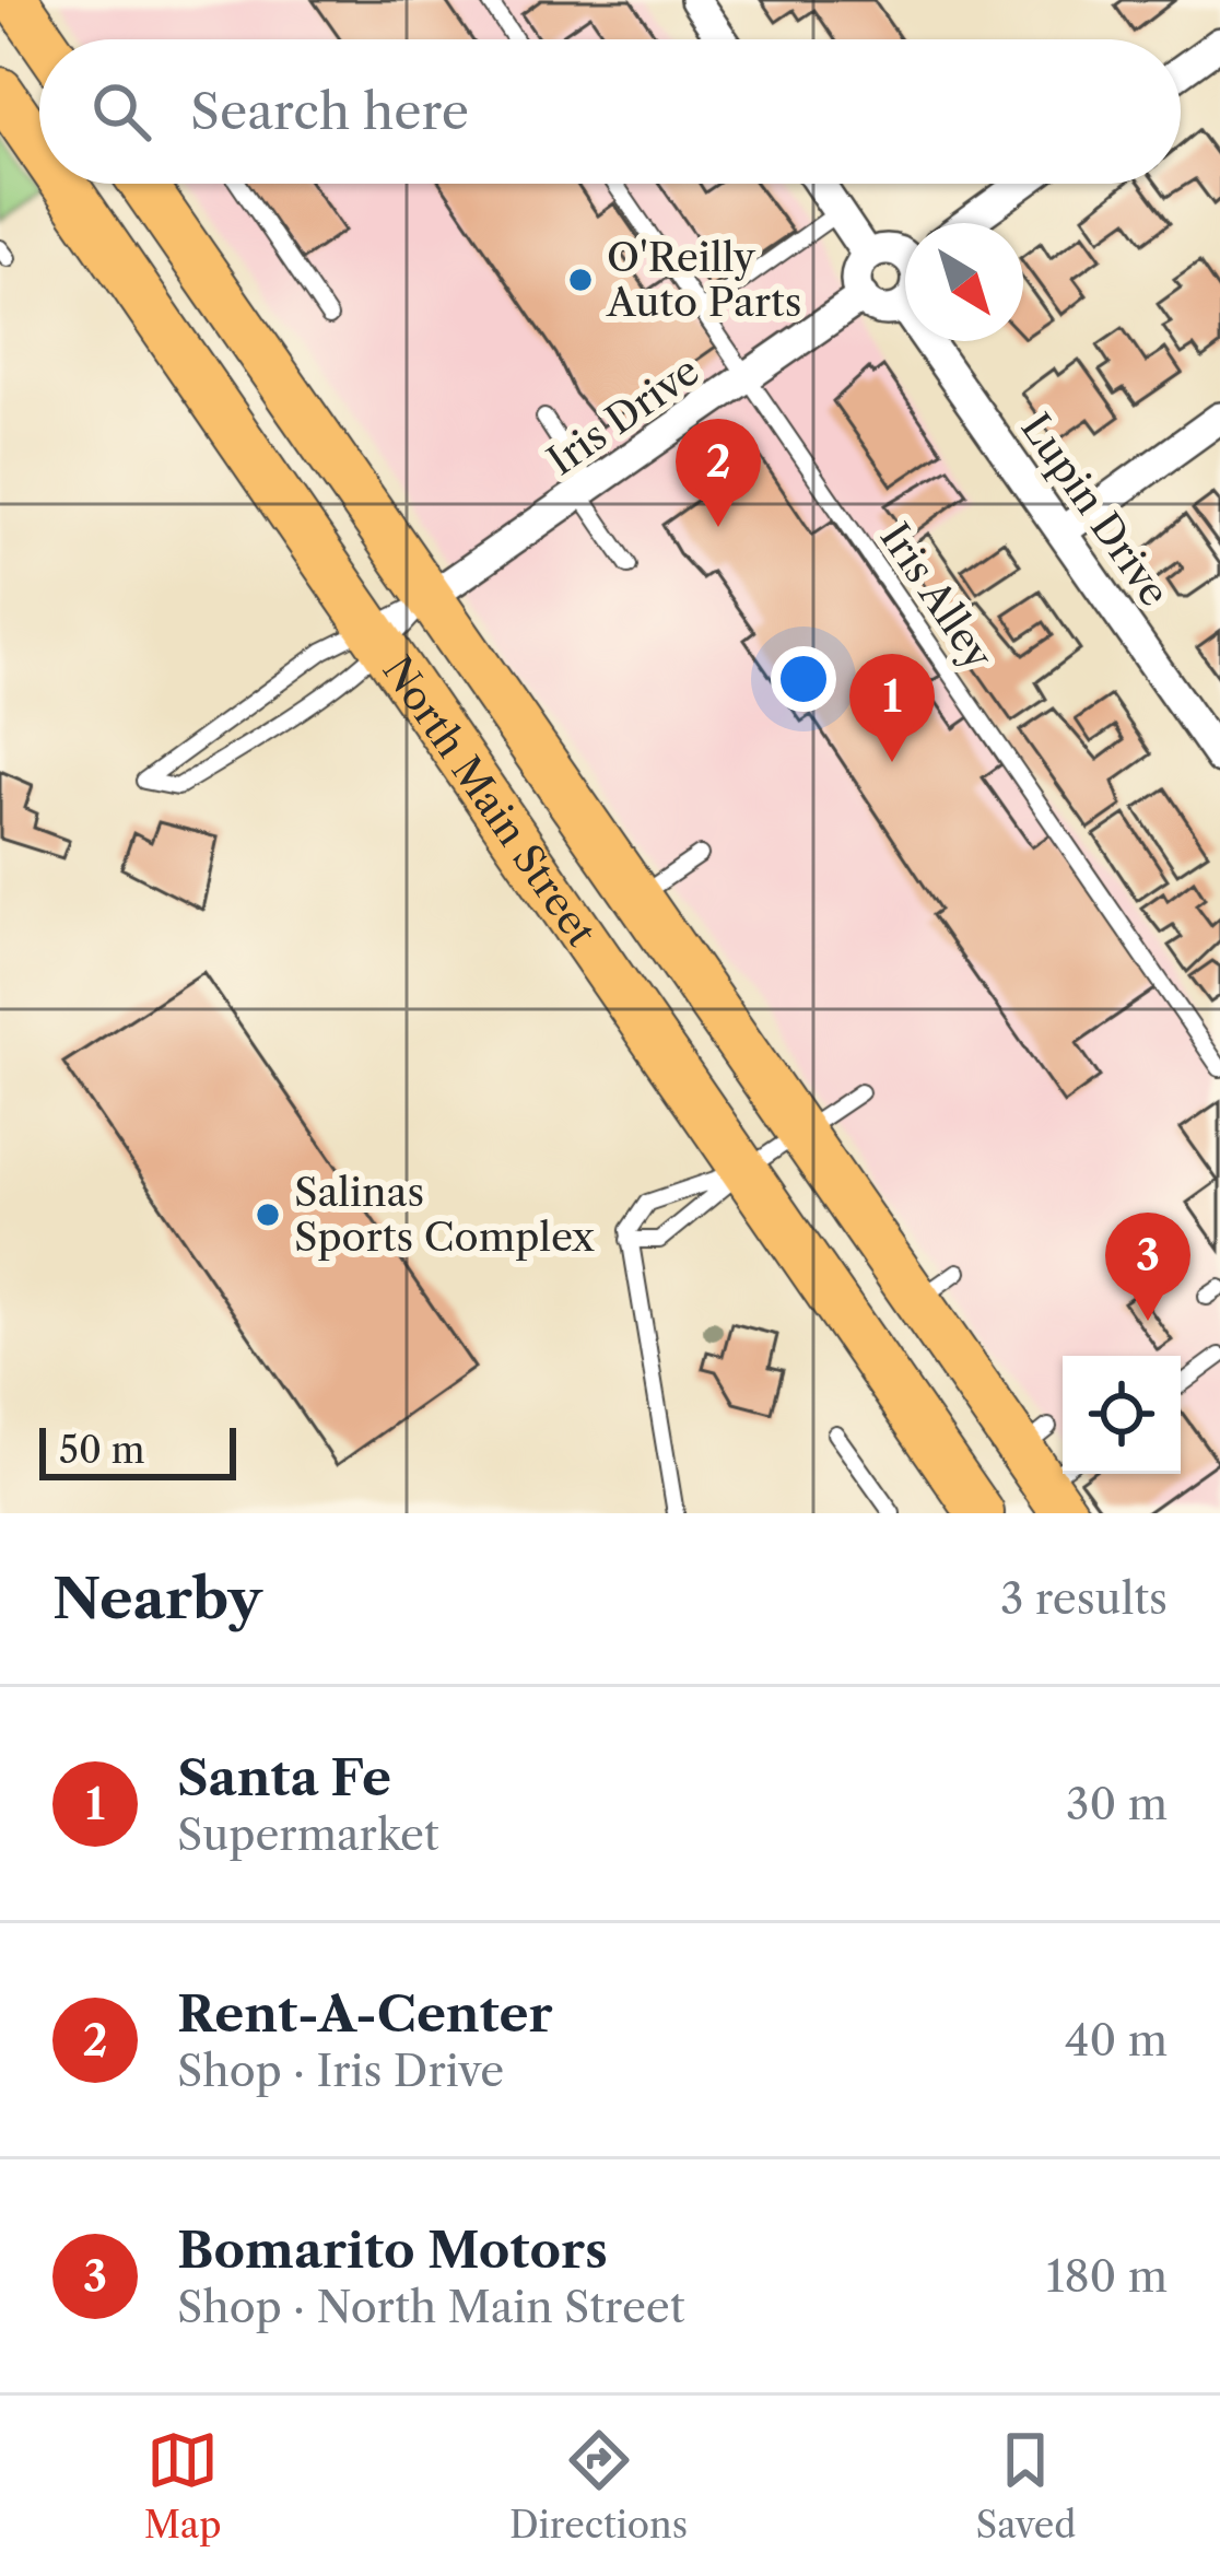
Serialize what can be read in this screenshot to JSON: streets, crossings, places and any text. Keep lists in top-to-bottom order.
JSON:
{
  "streets": {
    "main road": ["North Main Street"],
    "street": ["Iris Drive", "Lupin Drive"],
    "lane": ["Iris Alley"]
  },
  "crossings": [
    ["Iris Drive", "Iris Alley"],
    ["Iris Drive", "North Main Street"]
  ],
  "places": ["O'Reilly Auto Parts", "Salinas Sports Complex"],
  "scale_bar": "50 m",
  "north": "bottom right",
  "page": {
    "search": "Search here",
    "pins": ["2", "1", "3"],
    "scale": "50 m",
    "heading": ["Nearby", "3 results"],
    "list": [
      {
        "mark": "1",
        "name": "Santa Fe",
        "note": "Supermarket",
        "value": "30 m"
      },
      {
        "mark": "2",
        "name": "Rent-A-Center",
        "note": "Shop · Iris Drive",
        "value": "40 m"
      },
      {
        "mark": "3",
        "name": "Bomarito Motors",
        "note": "Shop · North Main Street",
        "value": "180 m"
      }
    ],
    "nav": ["Map", "Directions", "Saved"]
  }
}
